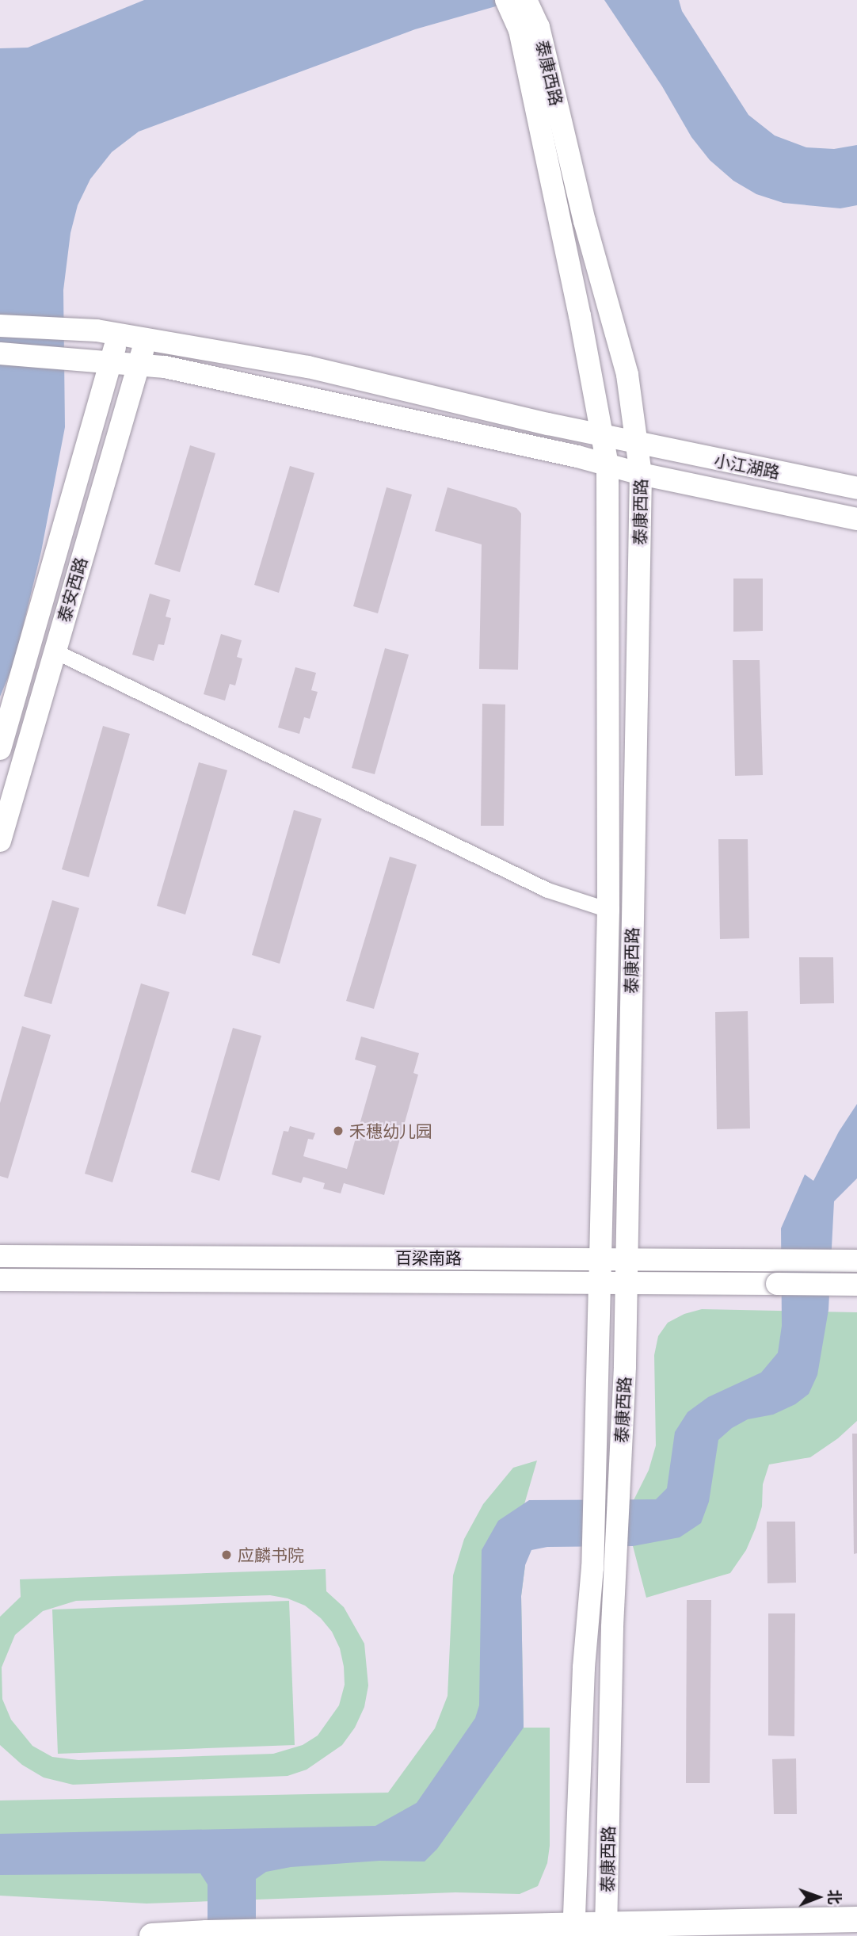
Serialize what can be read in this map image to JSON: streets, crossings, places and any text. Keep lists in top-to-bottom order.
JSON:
{
  "streets": {
    "main road": [
      "泰康西路",
      "小江湖路",
      "泰安西路",
      "百梁南路"
    ]
  },
  "crossings": [
    ["泰康西路", "小江湖路"],
    ["泰康西路", "百梁南路"],
    ["小江湖路", "泰安西路"]
  ],
  "places": ["禾穗幼儿园", "应麟书院"],
  "north": "right"
}
